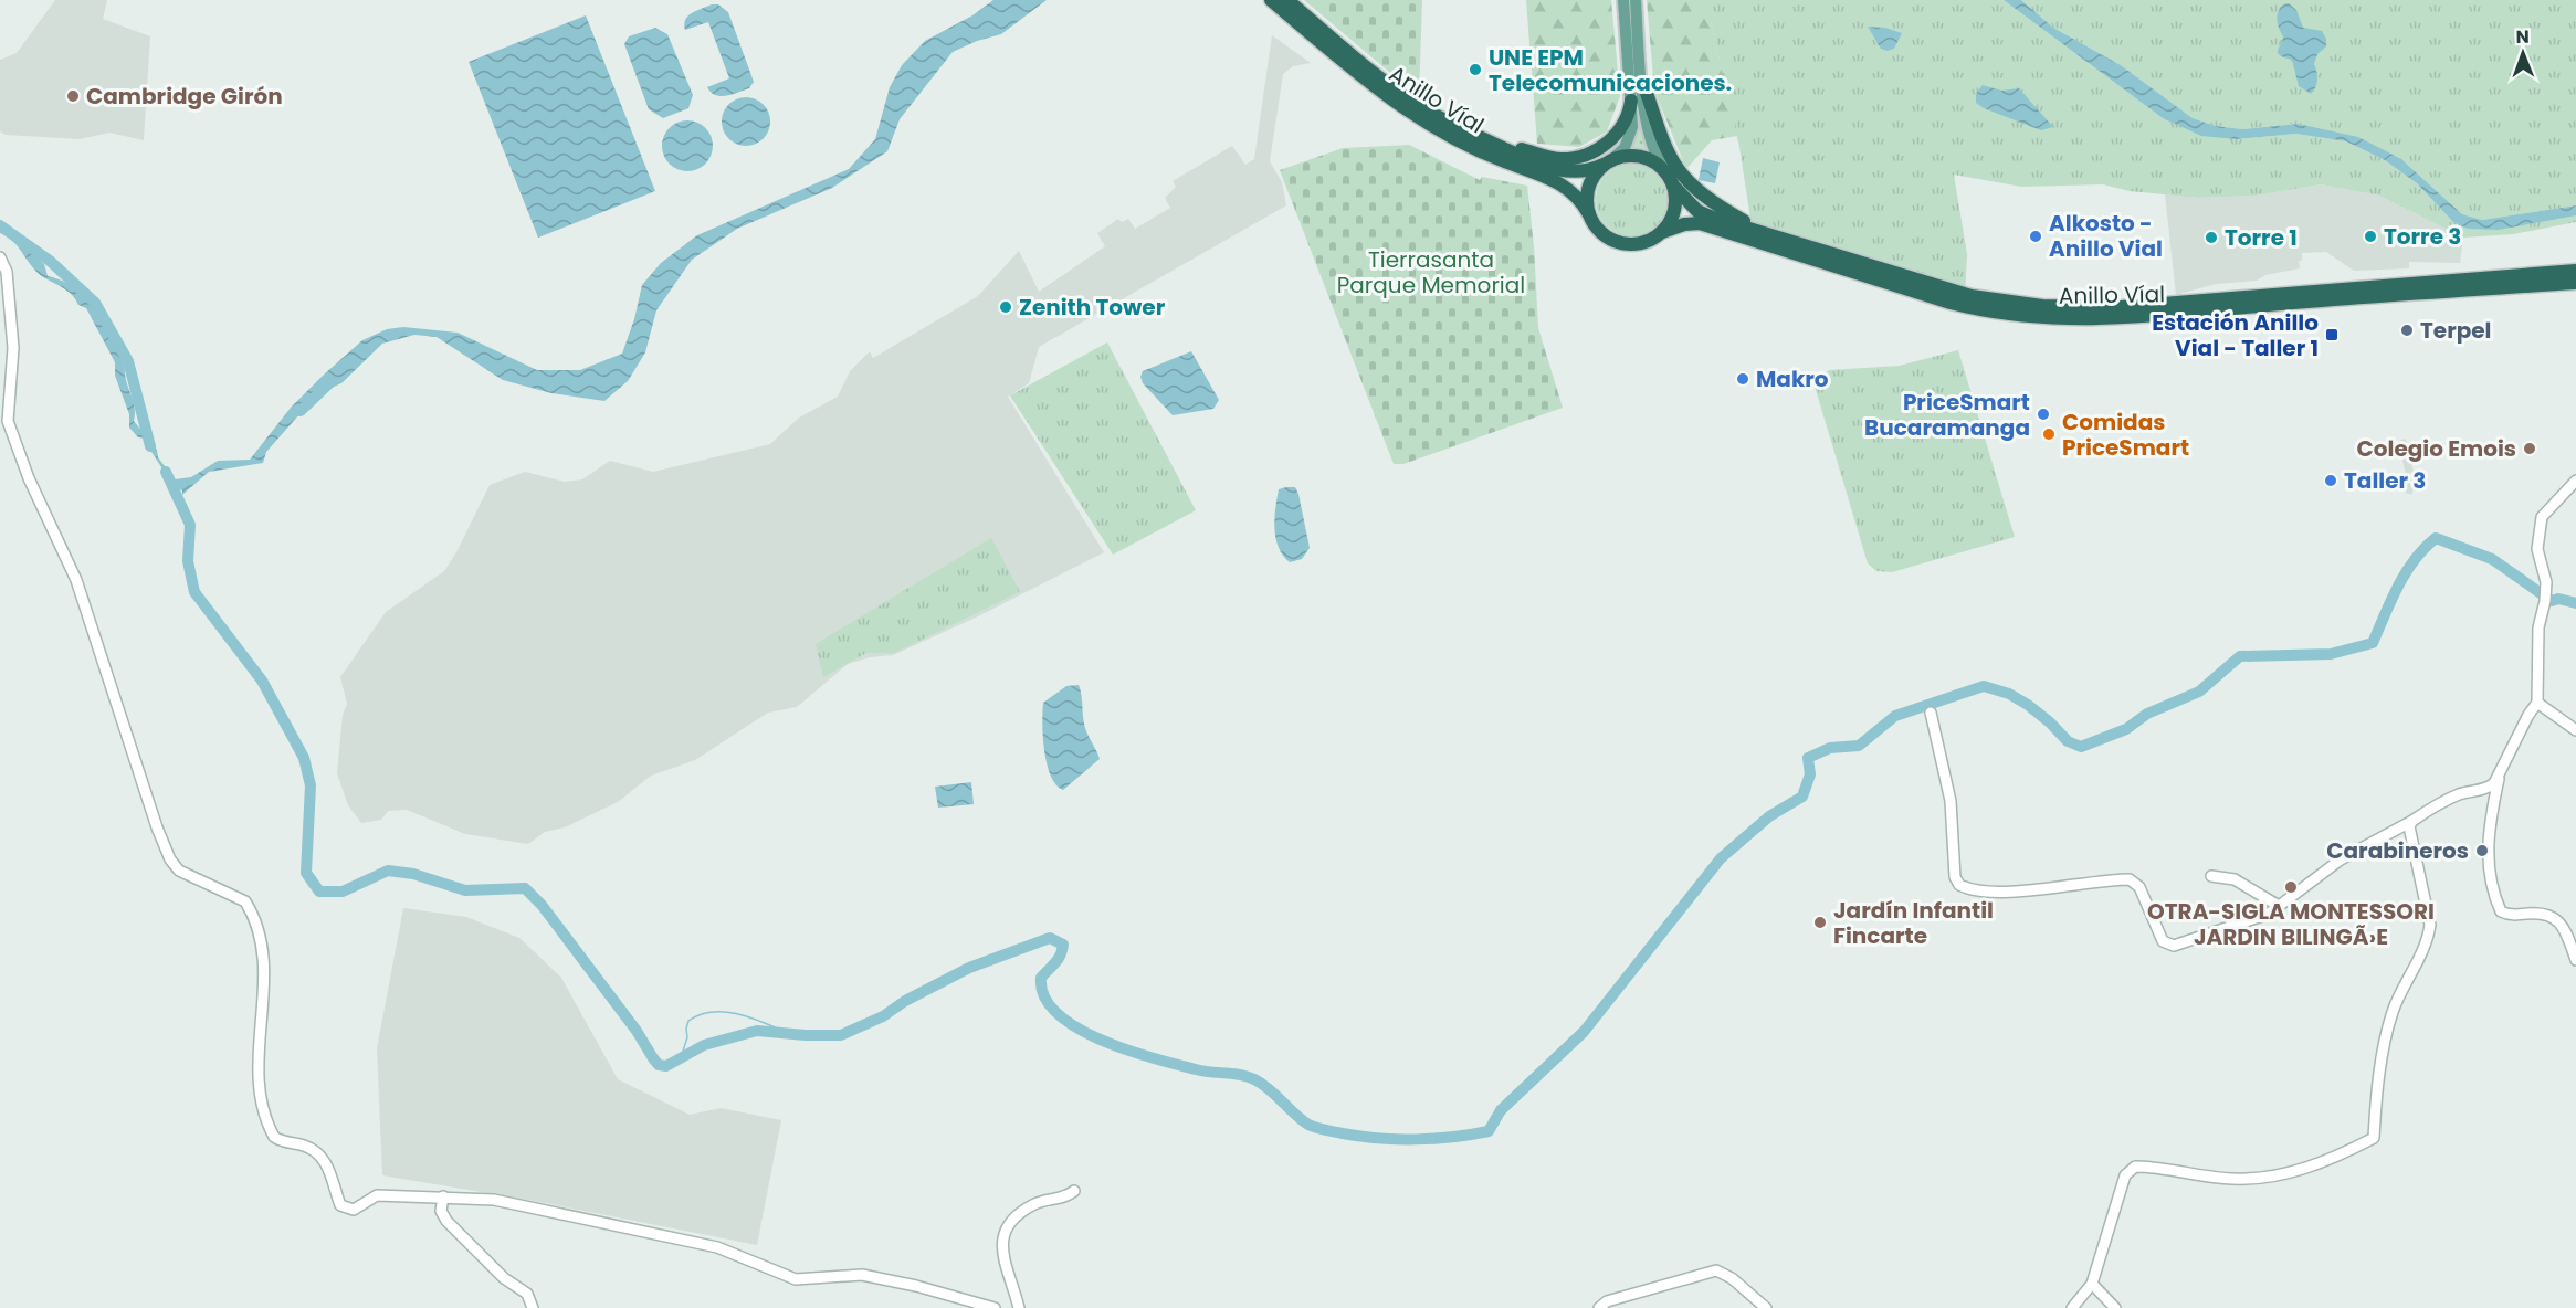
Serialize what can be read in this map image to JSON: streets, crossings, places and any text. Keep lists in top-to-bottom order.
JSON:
{
  "streets": {
    "highway": ["Anillo Víal"]
  },
  "parks": ["Tierrasanta Parque Memorial"],
  "places": {
    "other": [
      "UNE EPM Telecomunicaciones.",
      "Cambridge Girón",
      "Alkosto - Anillo Vial",
      "Torre 3",
      "Torre 1",
      "Zenith Tower",
      "Terpel",
      "Makro",
      "PriceSmart Bucaramanga",
      "Comidas PriceSmart",
      "Colegio Emois",
      "Taller 3",
      "Carabineros",
      "OTRA-SIGLA MONTESSORI JARDIN BILINGÃ›E",
      "Jardín Infantil Fincarte"
    ],
    "transit": ["Estación Anillo Vial - Taller 1"]
  },
  "north": "top"
}
